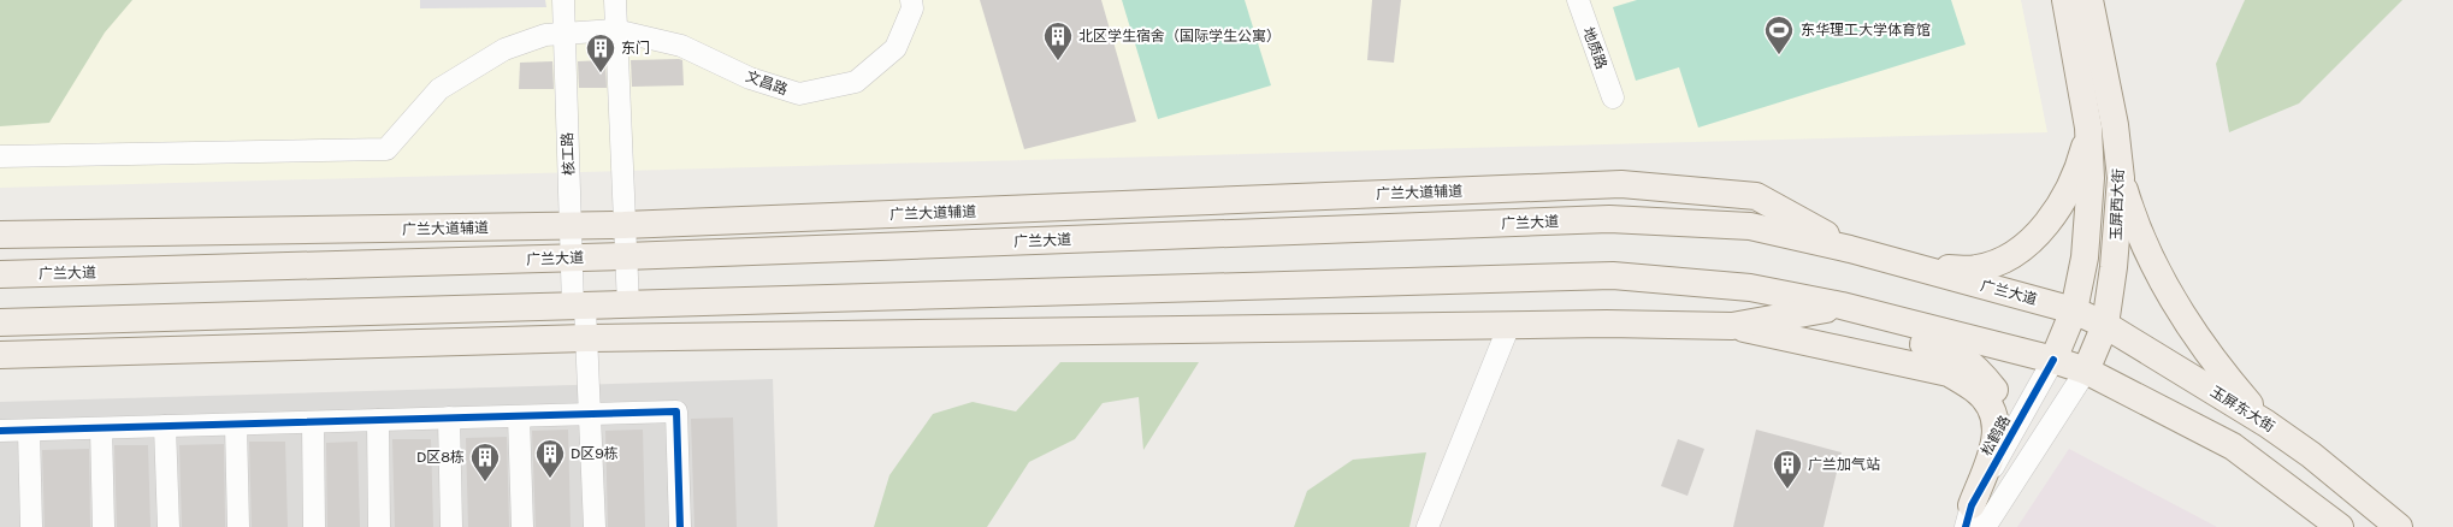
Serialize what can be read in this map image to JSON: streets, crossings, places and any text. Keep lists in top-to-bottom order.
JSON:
{
  "streets": {
    "main road": [
      "广兰大道辅道",
      "玉屏西大街",
      "广兰大道",
      "玉屏东大街"
    ],
    "street": [
      "地质路",
      "文昌路",
      "核工路",
      "松鹤路"
    ]
  },
  "crossings": [
    ["文昌路", "核工路"],
    ["核工路", "广兰大道辅道"],
    ["核工路", "广兰大道"],
    ["广兰大道辅道", "广兰大道"],
    ["玉屏西大街", "广兰大道"],
    ["玉屏西大街", "玉屏东大街"],
    ["玉屏西大街", "松鹤路"],
    ["广兰大道", "玉屏东大街"]
  ],
  "places": {
    "sports": ["东华理工大学体育馆"],
    "building": [
      "北区学生宿舍（国际学生公寓）",
      "东门",
      "D区9栋",
      "D区8栋",
      "广兰加气站"
    ]
  }
}
